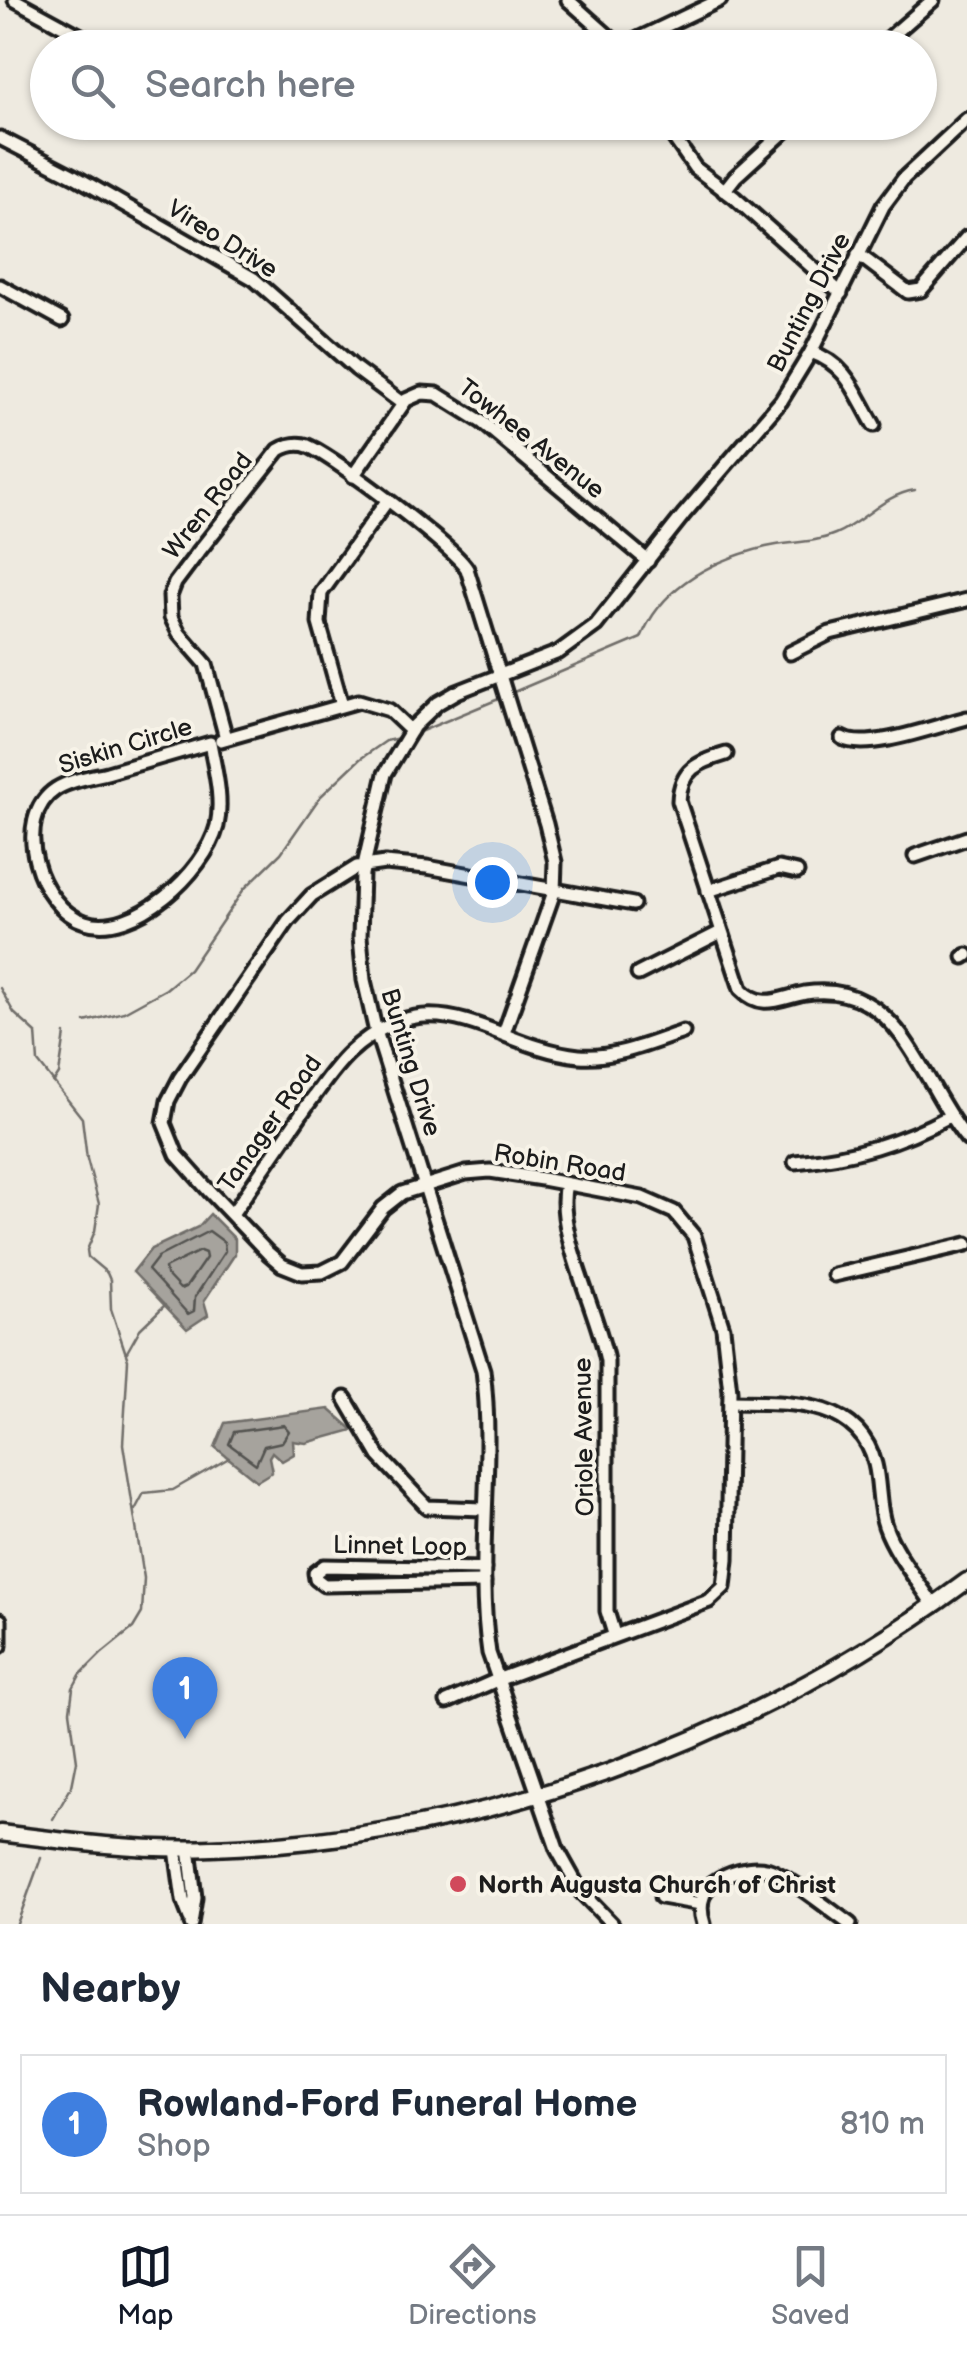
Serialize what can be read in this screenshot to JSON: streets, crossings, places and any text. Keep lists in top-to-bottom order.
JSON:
{
  "streets": {
    "street": [
      "Vireo Drive",
      "Bunting Drive",
      "Towhee Avenue",
      "Wren Road",
      "Siskin Circle",
      "Tanager Road",
      "Robin Road",
      "Oriole Avenue",
      "Linnet Loop"
    ]
  },
  "crossings": [
    ["Vireo Drive", "Towhee Avenue"],
    ["Bunting Drive", "Towhee Avenue"],
    ["Bunting Drive", "Wren Road"],
    ["Bunting Drive", "Siskin Circle"],
    ["Bunting Drive", "Tanager Road"],
    ["Bunting Drive", "Robin Road"],
    ["Bunting Drive", "Linnet Loop"],
    ["Wren Road", "Siskin Circle"],
    ["Wren Road", "Robin Road"],
    ["Tanager Road", "Robin Road"],
    ["Robin Road", "Oriole Avenue"]
  ],
  "places": ["North Augusta Church of Christ"],
  "page": {
    "search": "Search here",
    "pins": "1",
    "heading": "Nearby",
    "list": [
      {
        "mark": "1",
        "name": "Rowland-Ford Funeral Home",
        "note": "Shop",
        "value": "810 m"
      }
    ],
    "nav": ["Map", "Directions", "Saved"]
  }
}
